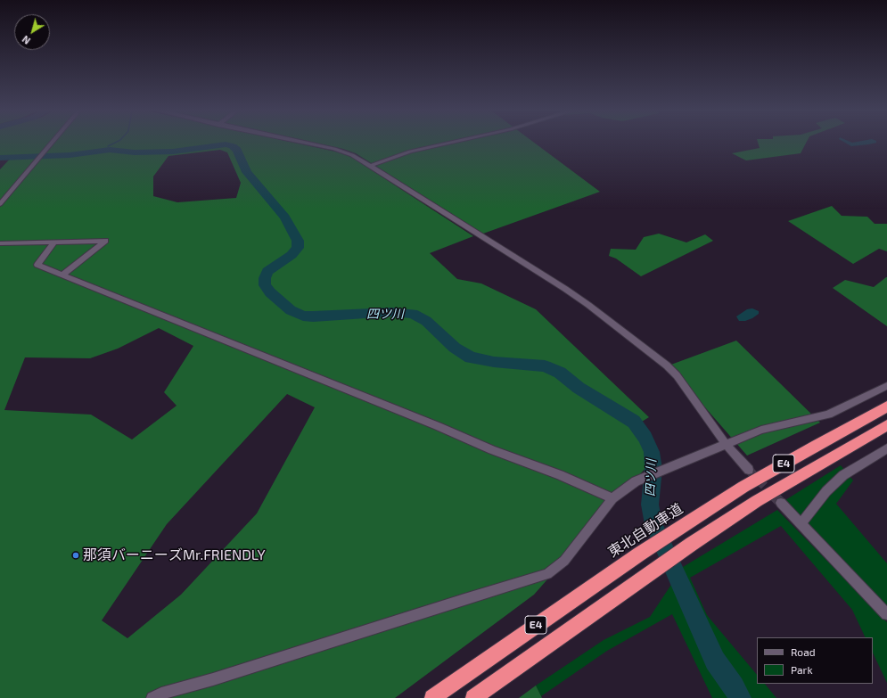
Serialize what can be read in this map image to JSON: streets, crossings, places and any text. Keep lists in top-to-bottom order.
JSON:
{
  "streets": {
    "highway": ["E4", "東北自動車道"]
  },
  "water": ["四ツ川"],
  "places": ["那須バーニーズMr.FRIENDLY"],
  "legend": ["Road", "Park"],
  "north": "bottom left"
}
